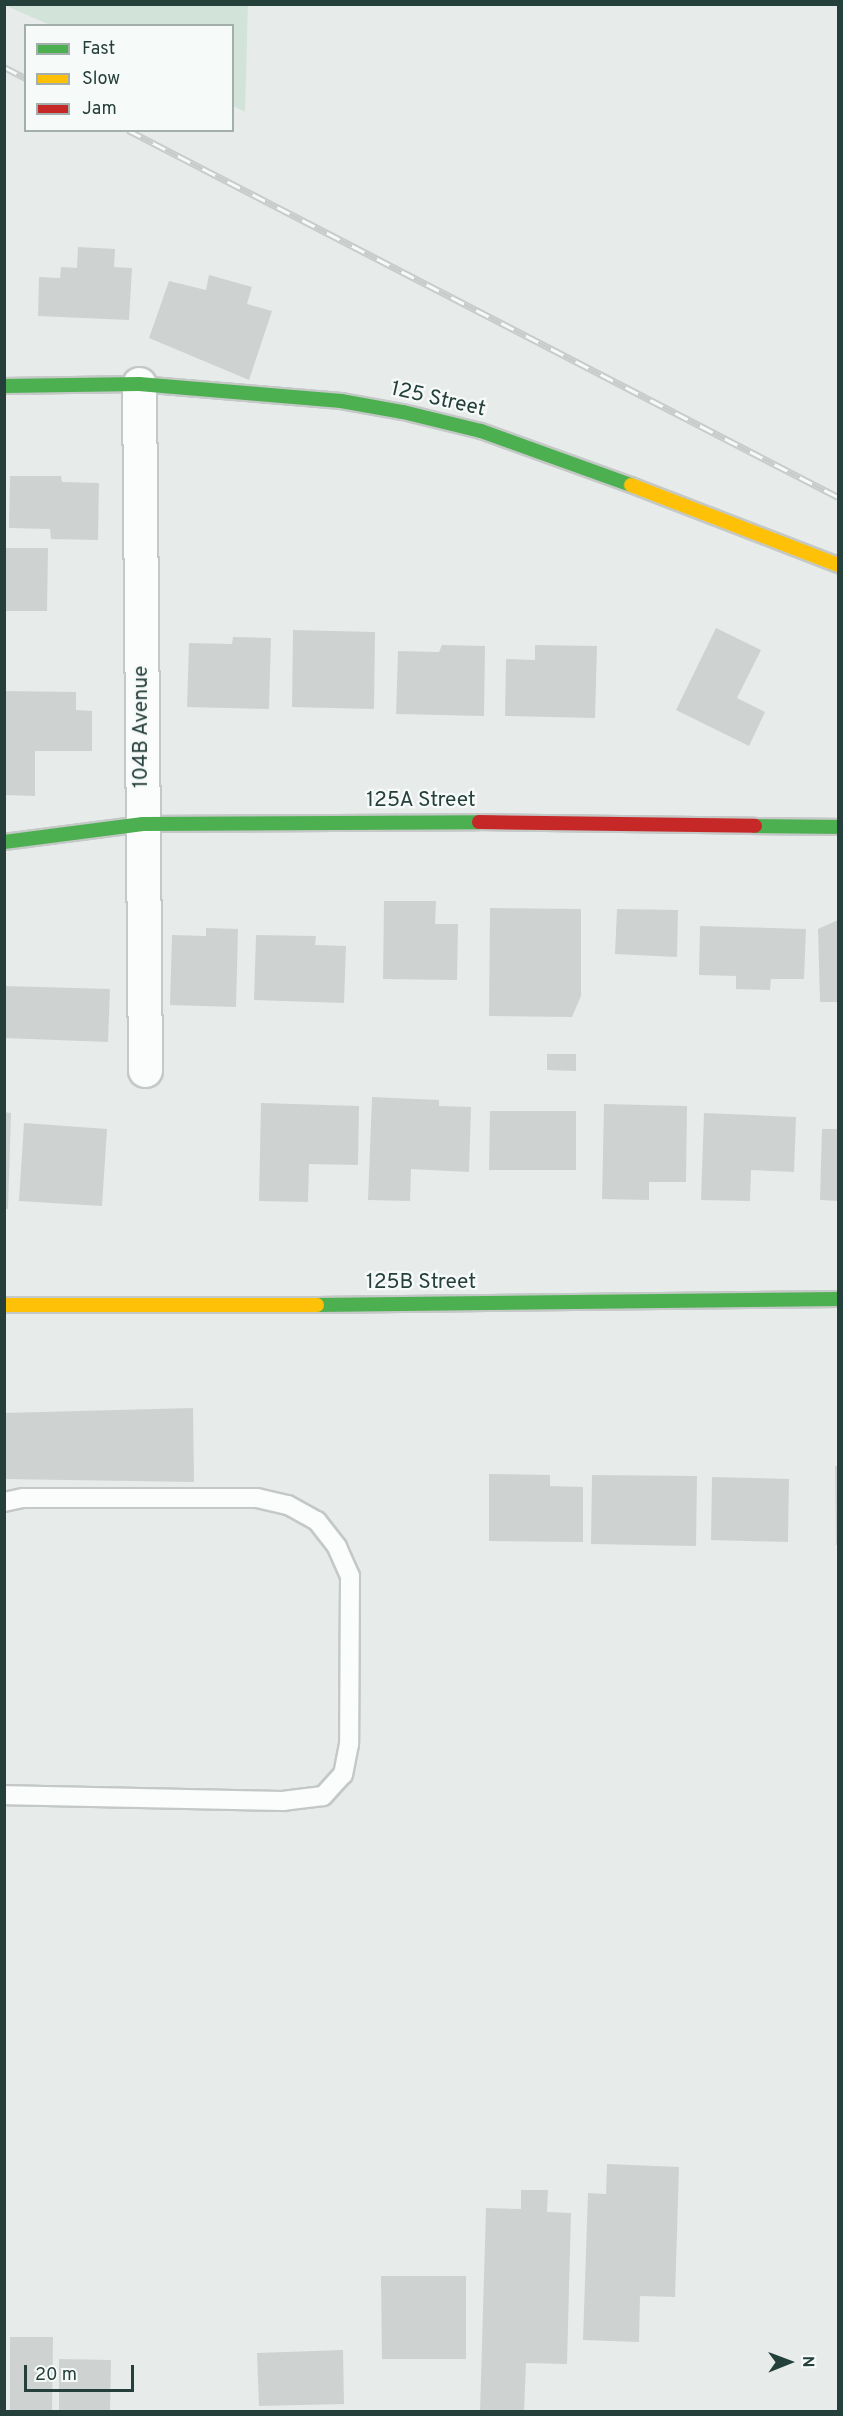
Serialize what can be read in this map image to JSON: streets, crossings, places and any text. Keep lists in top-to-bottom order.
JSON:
{
  "streets": {
    "street": [
      "125 Street",
      "104B Avenue",
      "125A Street",
      "125B Street"
    ]
  },
  "crossings": [
    ["125 Street", "104B Avenue"],
    ["104B Avenue", "125A Street"]
  ],
  "legend": ["Fast", "Slow", "Jam"],
  "scale_bar": "20 m",
  "north": "right"
}
